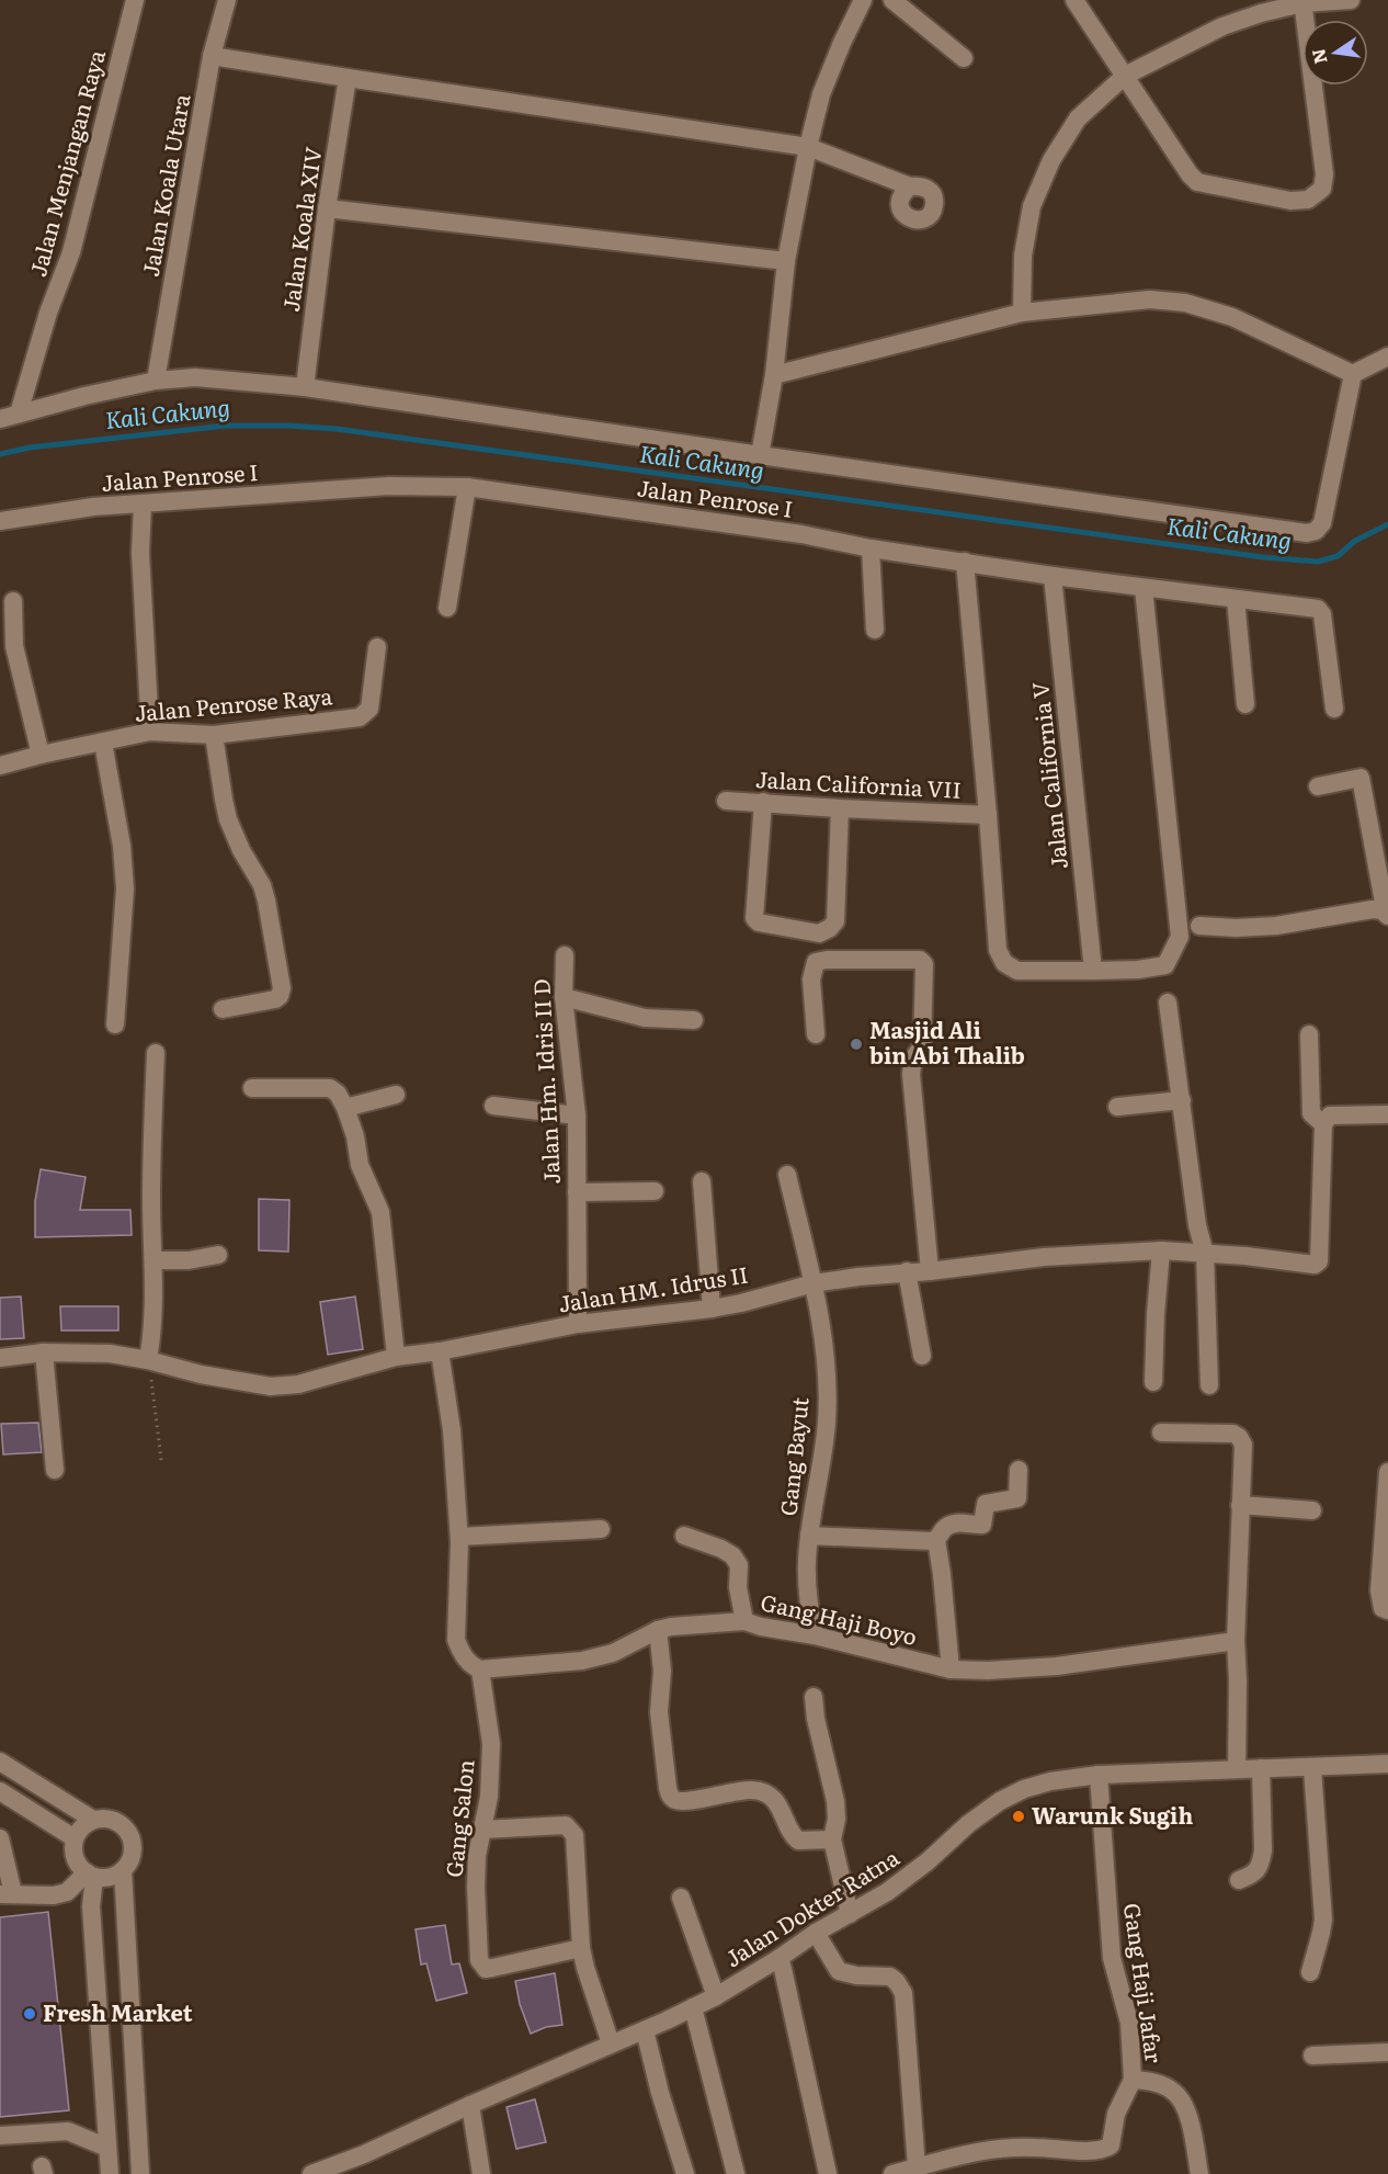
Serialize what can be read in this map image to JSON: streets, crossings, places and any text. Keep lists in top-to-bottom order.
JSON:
{
  "streets": {
    "street": [
      "Jalan Menjangan Raya",
      "Jalan Koala Utara",
      "Jalan Koala XIV",
      "Jalan Penrose I",
      "Jalan Penrose Raya",
      "Jalan California V",
      "Jalan California VII",
      "Jalan Hm. Idris II D",
      "Jalan HM. Idrus II",
      "Gang Bayut",
      "Gang Haji Boyo",
      "Gang Salon",
      "Jalan Dokter Ratna",
      "Gang Haji Jafar"
    ]
  },
  "crossings": [
    ["Jalan Penrose I", "Jalan California V"],
    ["Jalan Hm. Idris II D", "Jalan HM. Idrus II"],
    ["Jalan HM. Idrus II", "Gang Bayut"],
    ["Gang Bayut", "Gang Haji Boyo"],
    ["Gang Haji Boyo", "Gang Salon"],
    ["Jalan Dokter Ratna", "Gang Haji Jafar"]
  ],
  "water": ["Kali Cakung"],
  "places": ["Masjid Ali bin Abi Thalib", "Warunk Sugih", "Fresh Market"],
  "north": "left"
}
